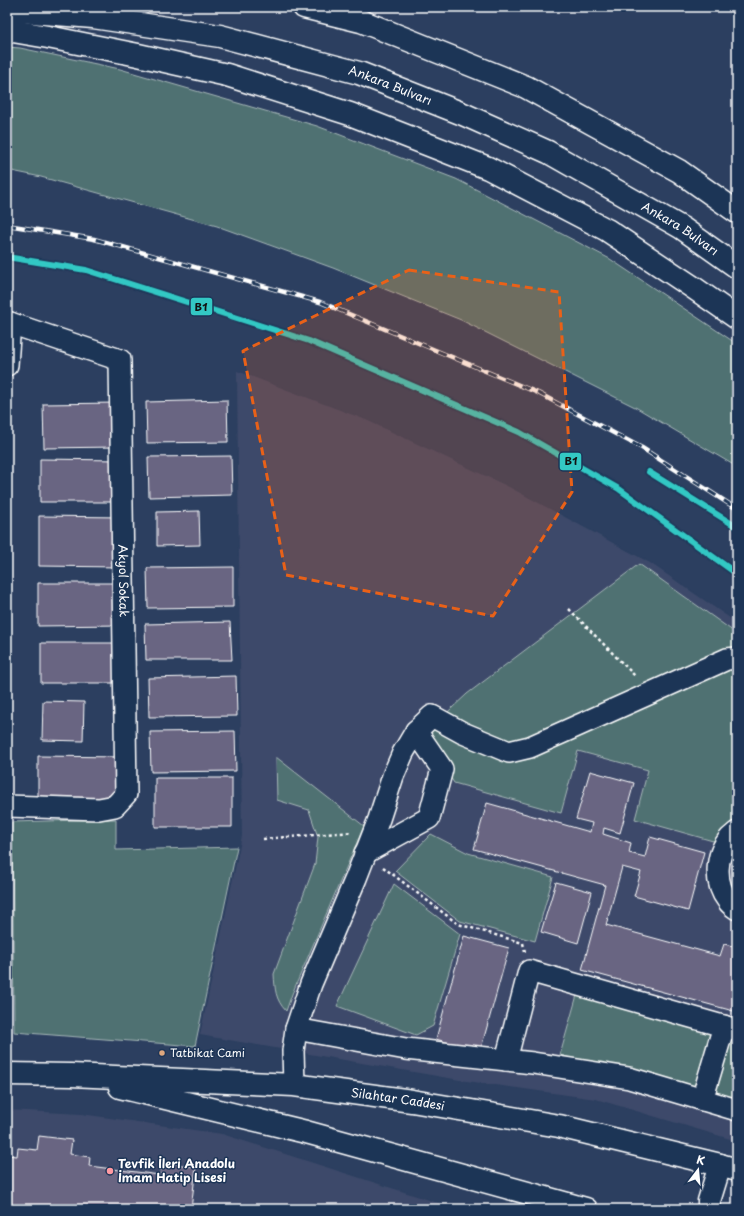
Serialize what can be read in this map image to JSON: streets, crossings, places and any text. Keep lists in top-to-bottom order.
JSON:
{
  "streets": {
    "main road": ["Ankara Bulvarı", "Silahtar Caddesi"],
    "street": ["Akyol Sokak"]
  },
  "places": ["Tatbikat Cami", "Tevfik İleri Anadolu İmam Hatip Lisesi"],
  "lines": ["transit line B1"],
  "north": "top"
}
